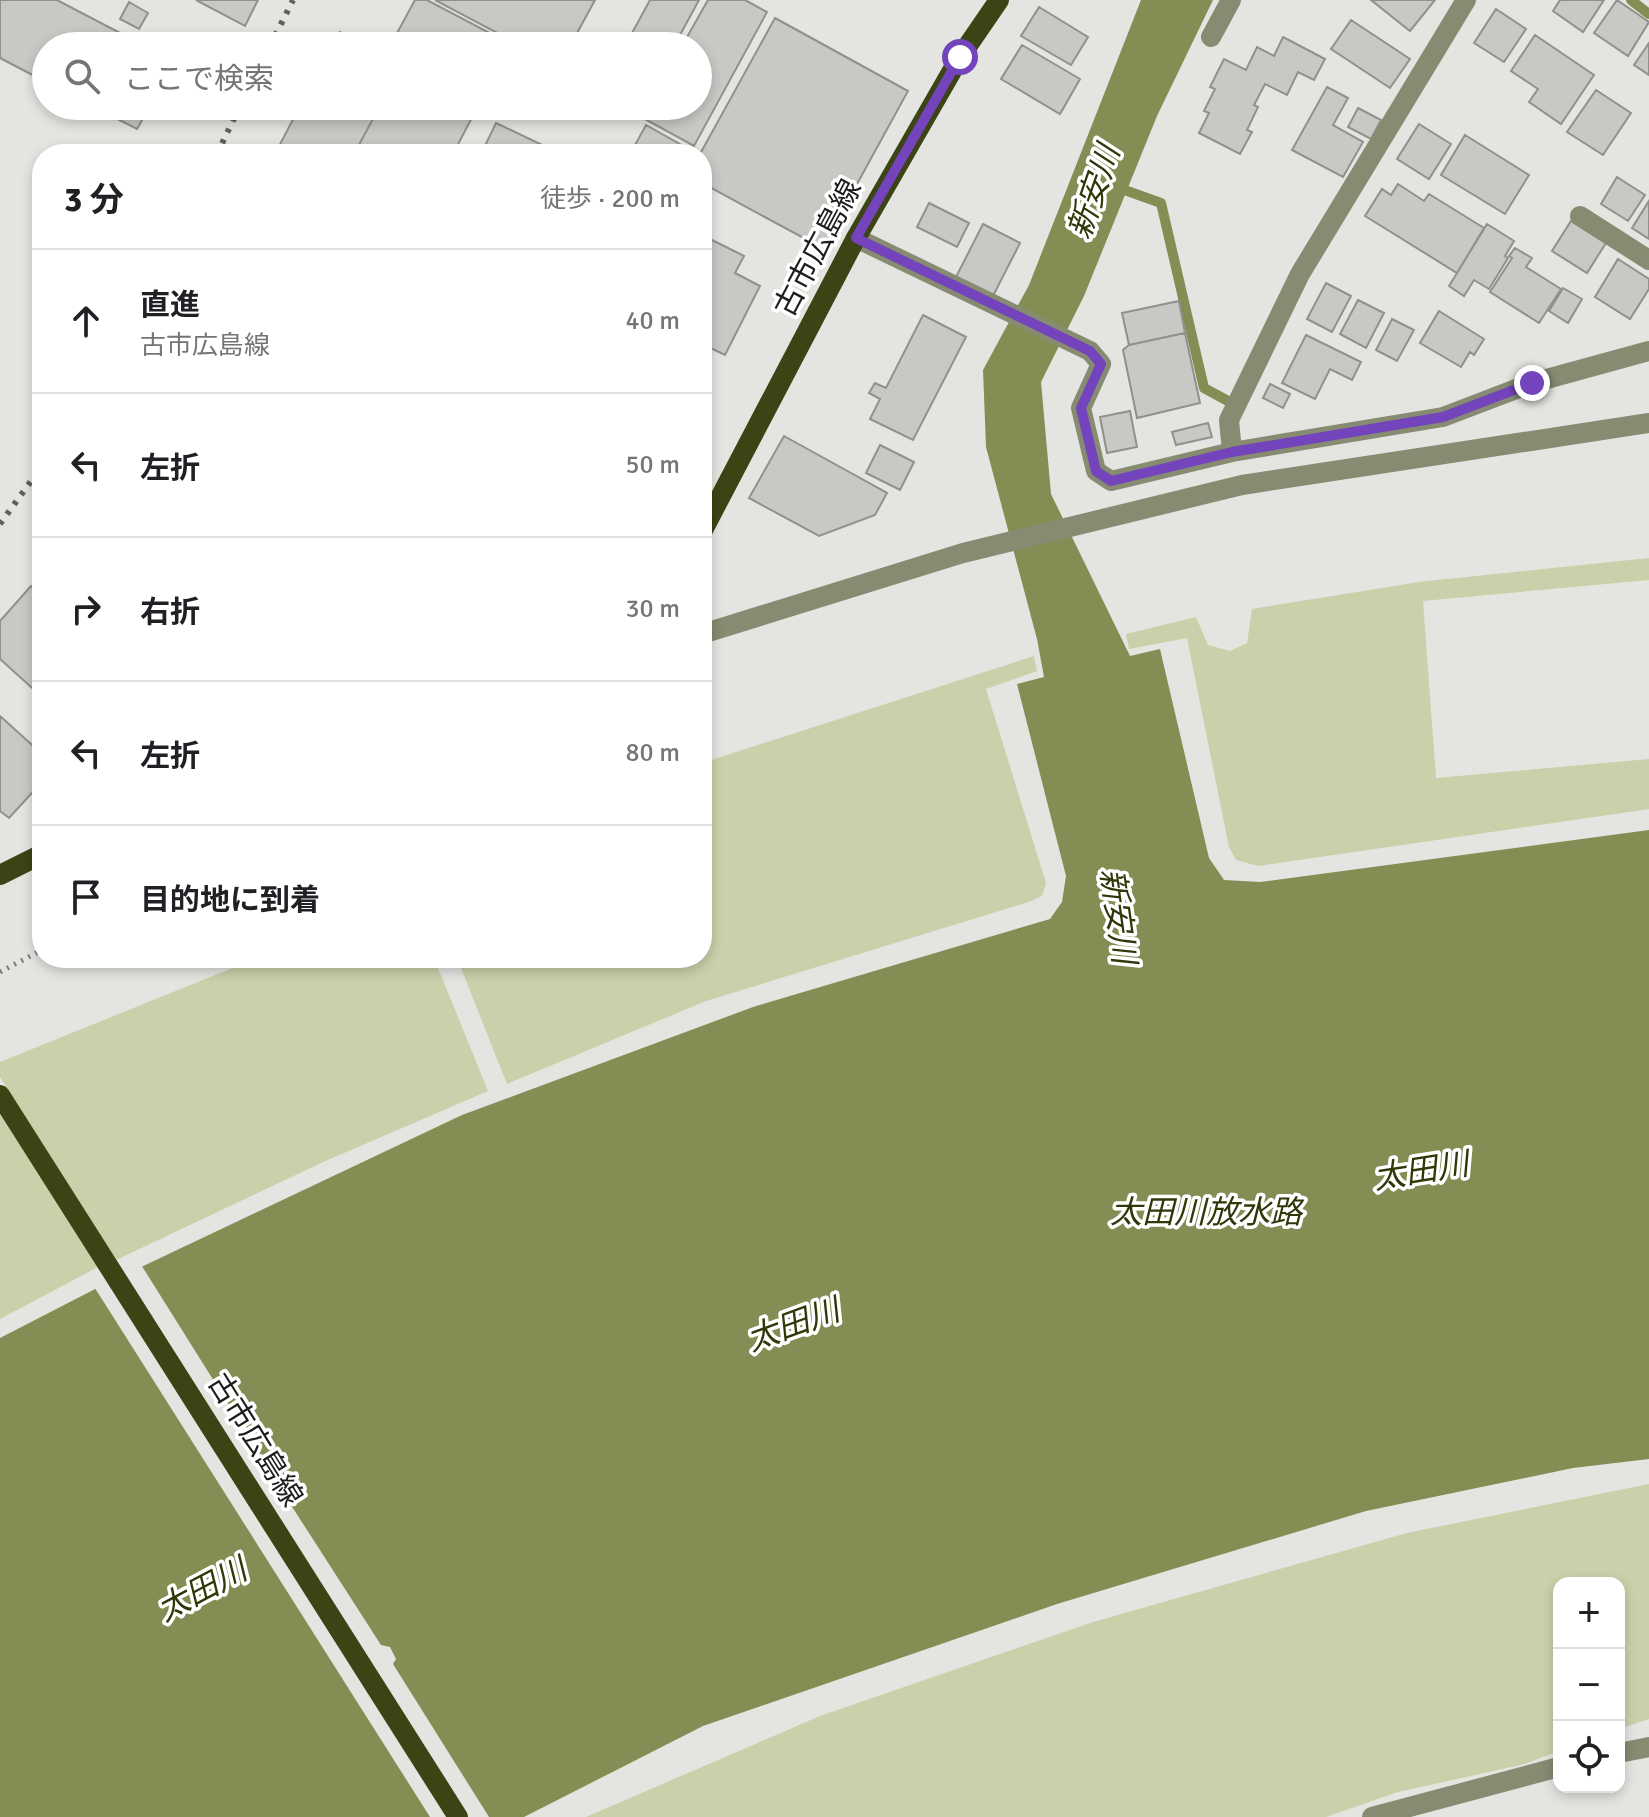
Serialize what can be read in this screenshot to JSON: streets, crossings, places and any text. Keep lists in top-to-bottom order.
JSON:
{
  "streets": {
    "main road": ["古市広島線"]
  },
  "water": ["新安川", "太田川", "太田川放水路"],
  "page": {
    "search": "ここで検索",
    "heading": ["3 分", "徒歩 · 200 m"],
    "list": [
      ["直進", "古市広島線", "40 m"],
      ["左折", "50 m"],
      ["右折", "30 m"],
      ["左折", "80 m"],
      "目的地に到着"
    ],
    "map_buttons": ["+", "−"]
  }
}
